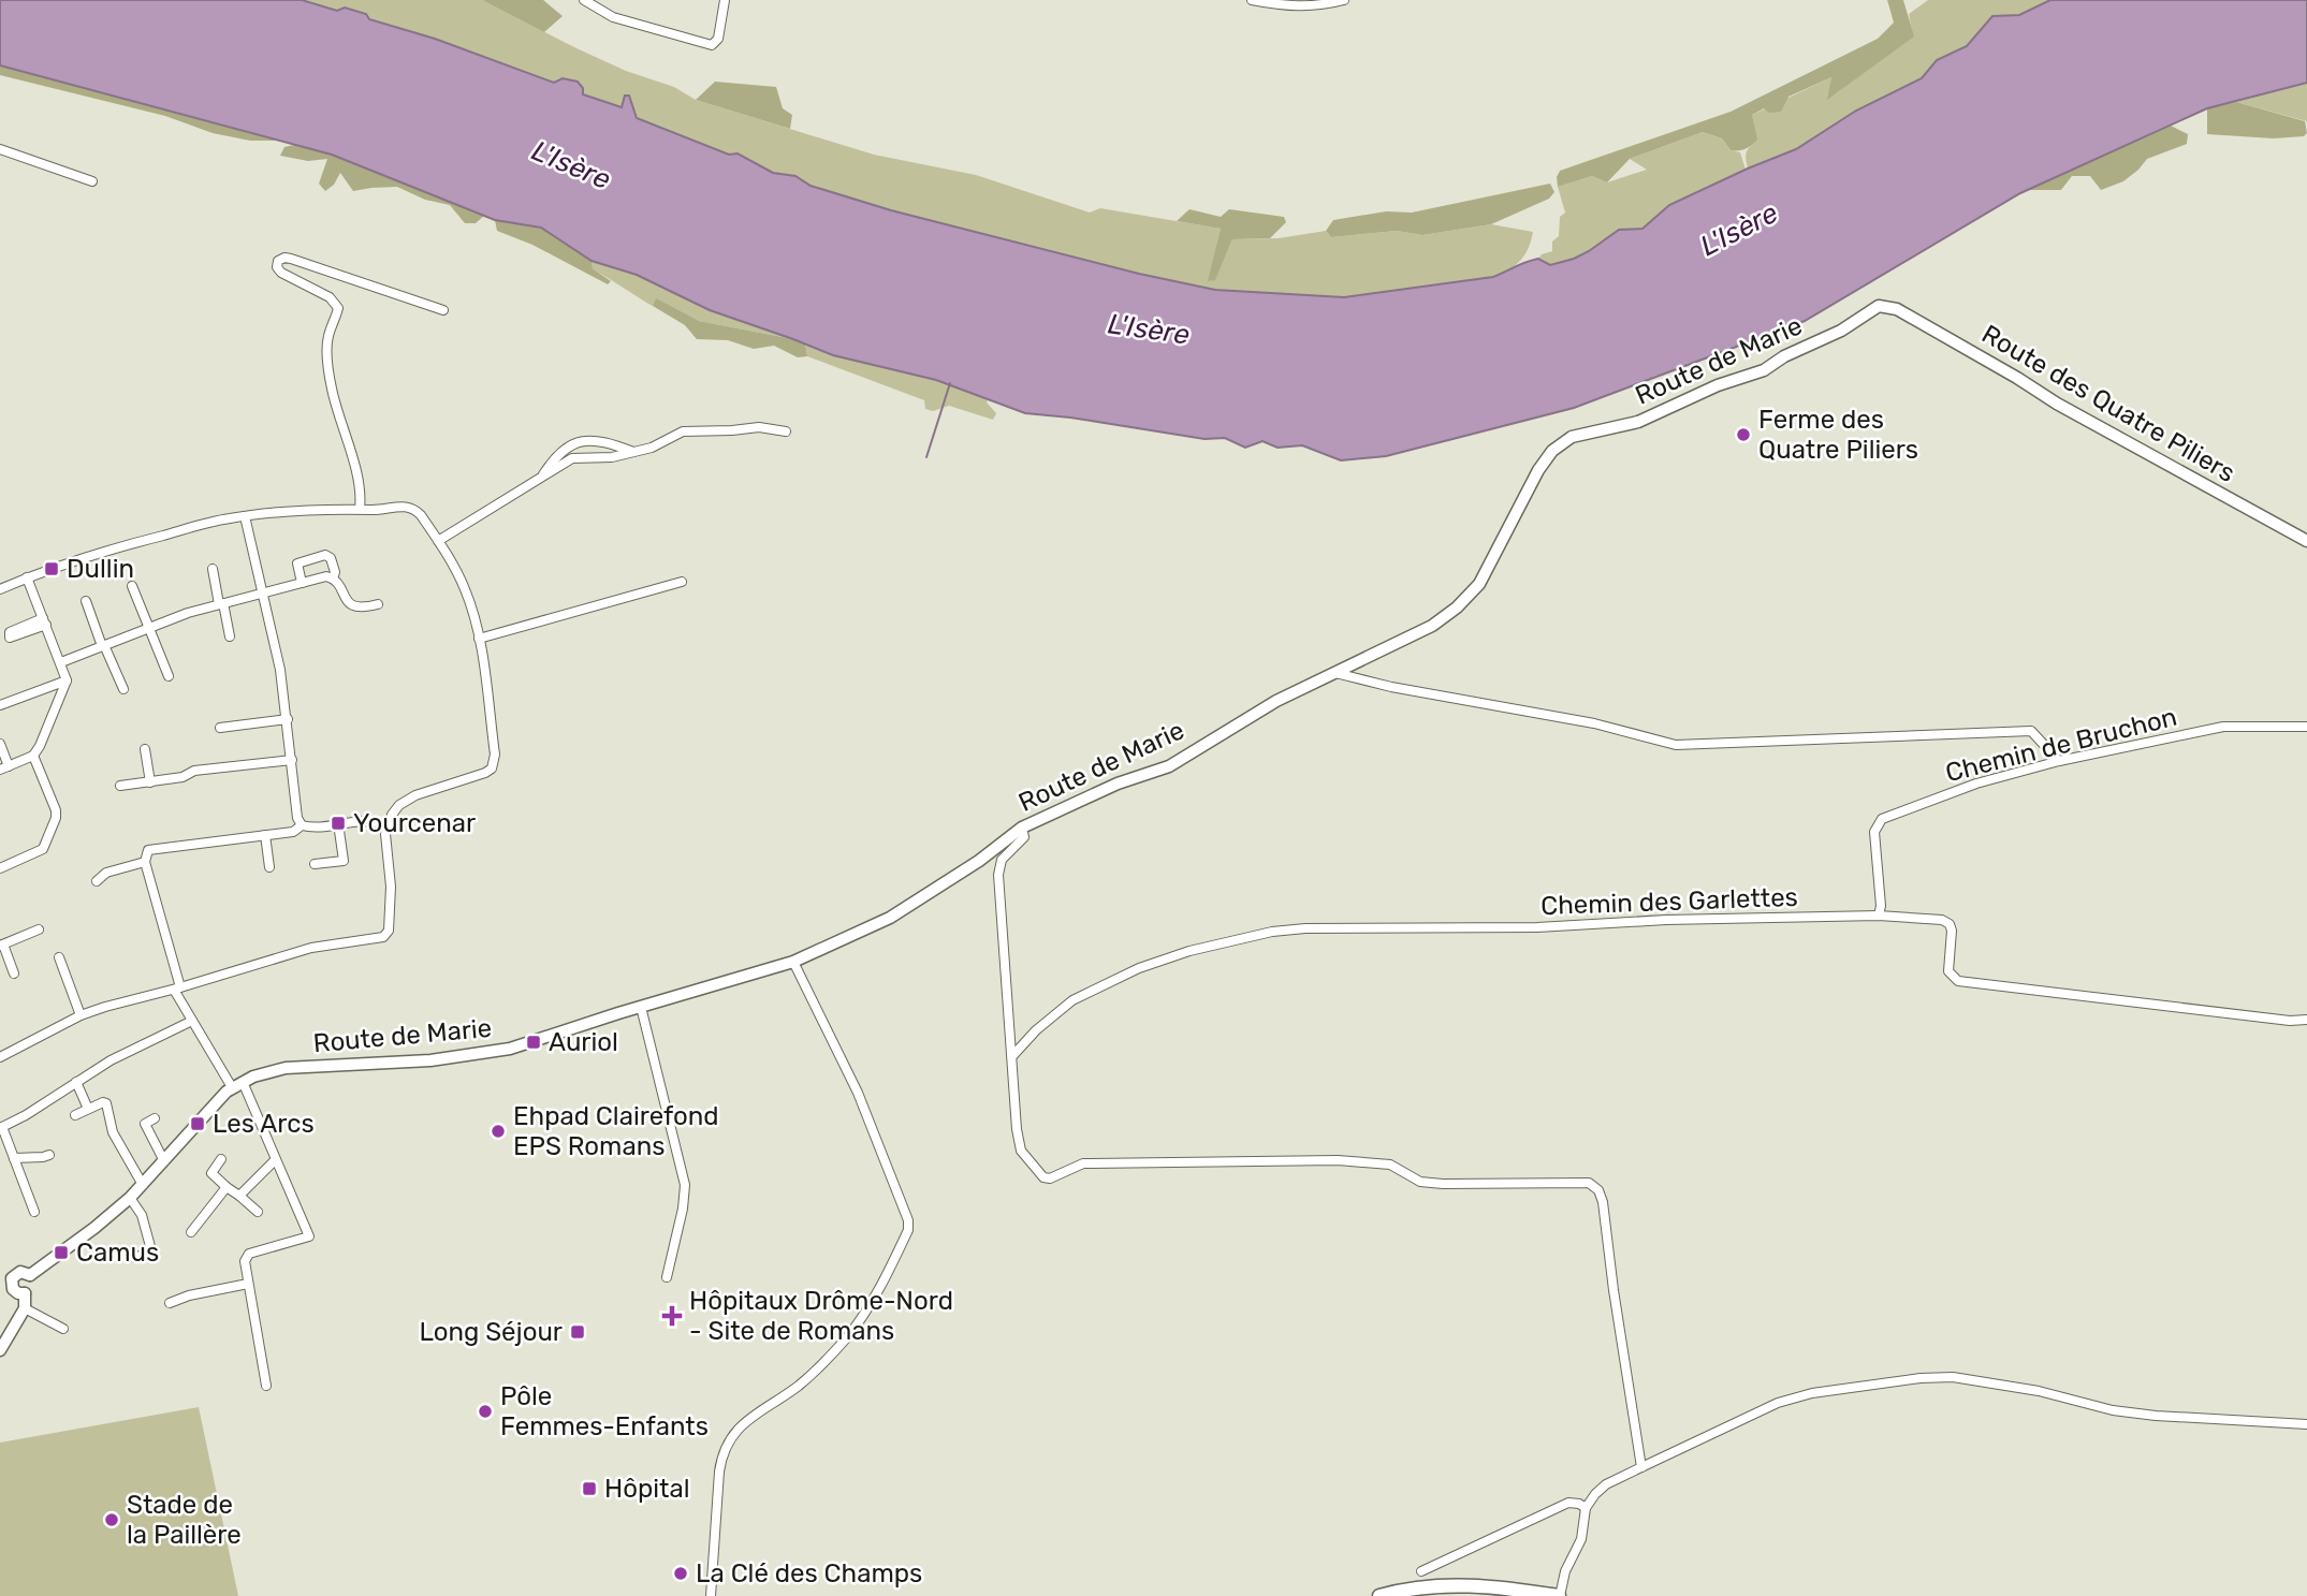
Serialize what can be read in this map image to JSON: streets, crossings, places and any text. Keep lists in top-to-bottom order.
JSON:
{
  "streets": {
    "street": [
      "Route de Marie",
      "Route des Quatre Piliers",
      "Chemin de Bruchon",
      "Chemin des Garlettes"
    ]
  },
  "crossings": [
    ["Route de Marie", "Route des Quatre Piliers"],
    ["Chemin de Bruchon", "Chemin des Garlettes"]
  ],
  "water": ["L'Isère"],
  "places": {
    "other": [
      "Ferme des Quatre Piliers",
      "Ehpad Clairefond EPS Romans",
      "Pôle Femmes-Enfants",
      "Stade de la Paillère",
      "La Clé des Champs"
    ],
    "transit": [
      "Dullin",
      "Yourcenar",
      "Auriol",
      "Les Arcs",
      "Camus",
      "Long Séjour",
      "Hôpital"
    ],
    "health": ["Hôpitaux Drôme-Nord - Site de Romans"]
  }
}
